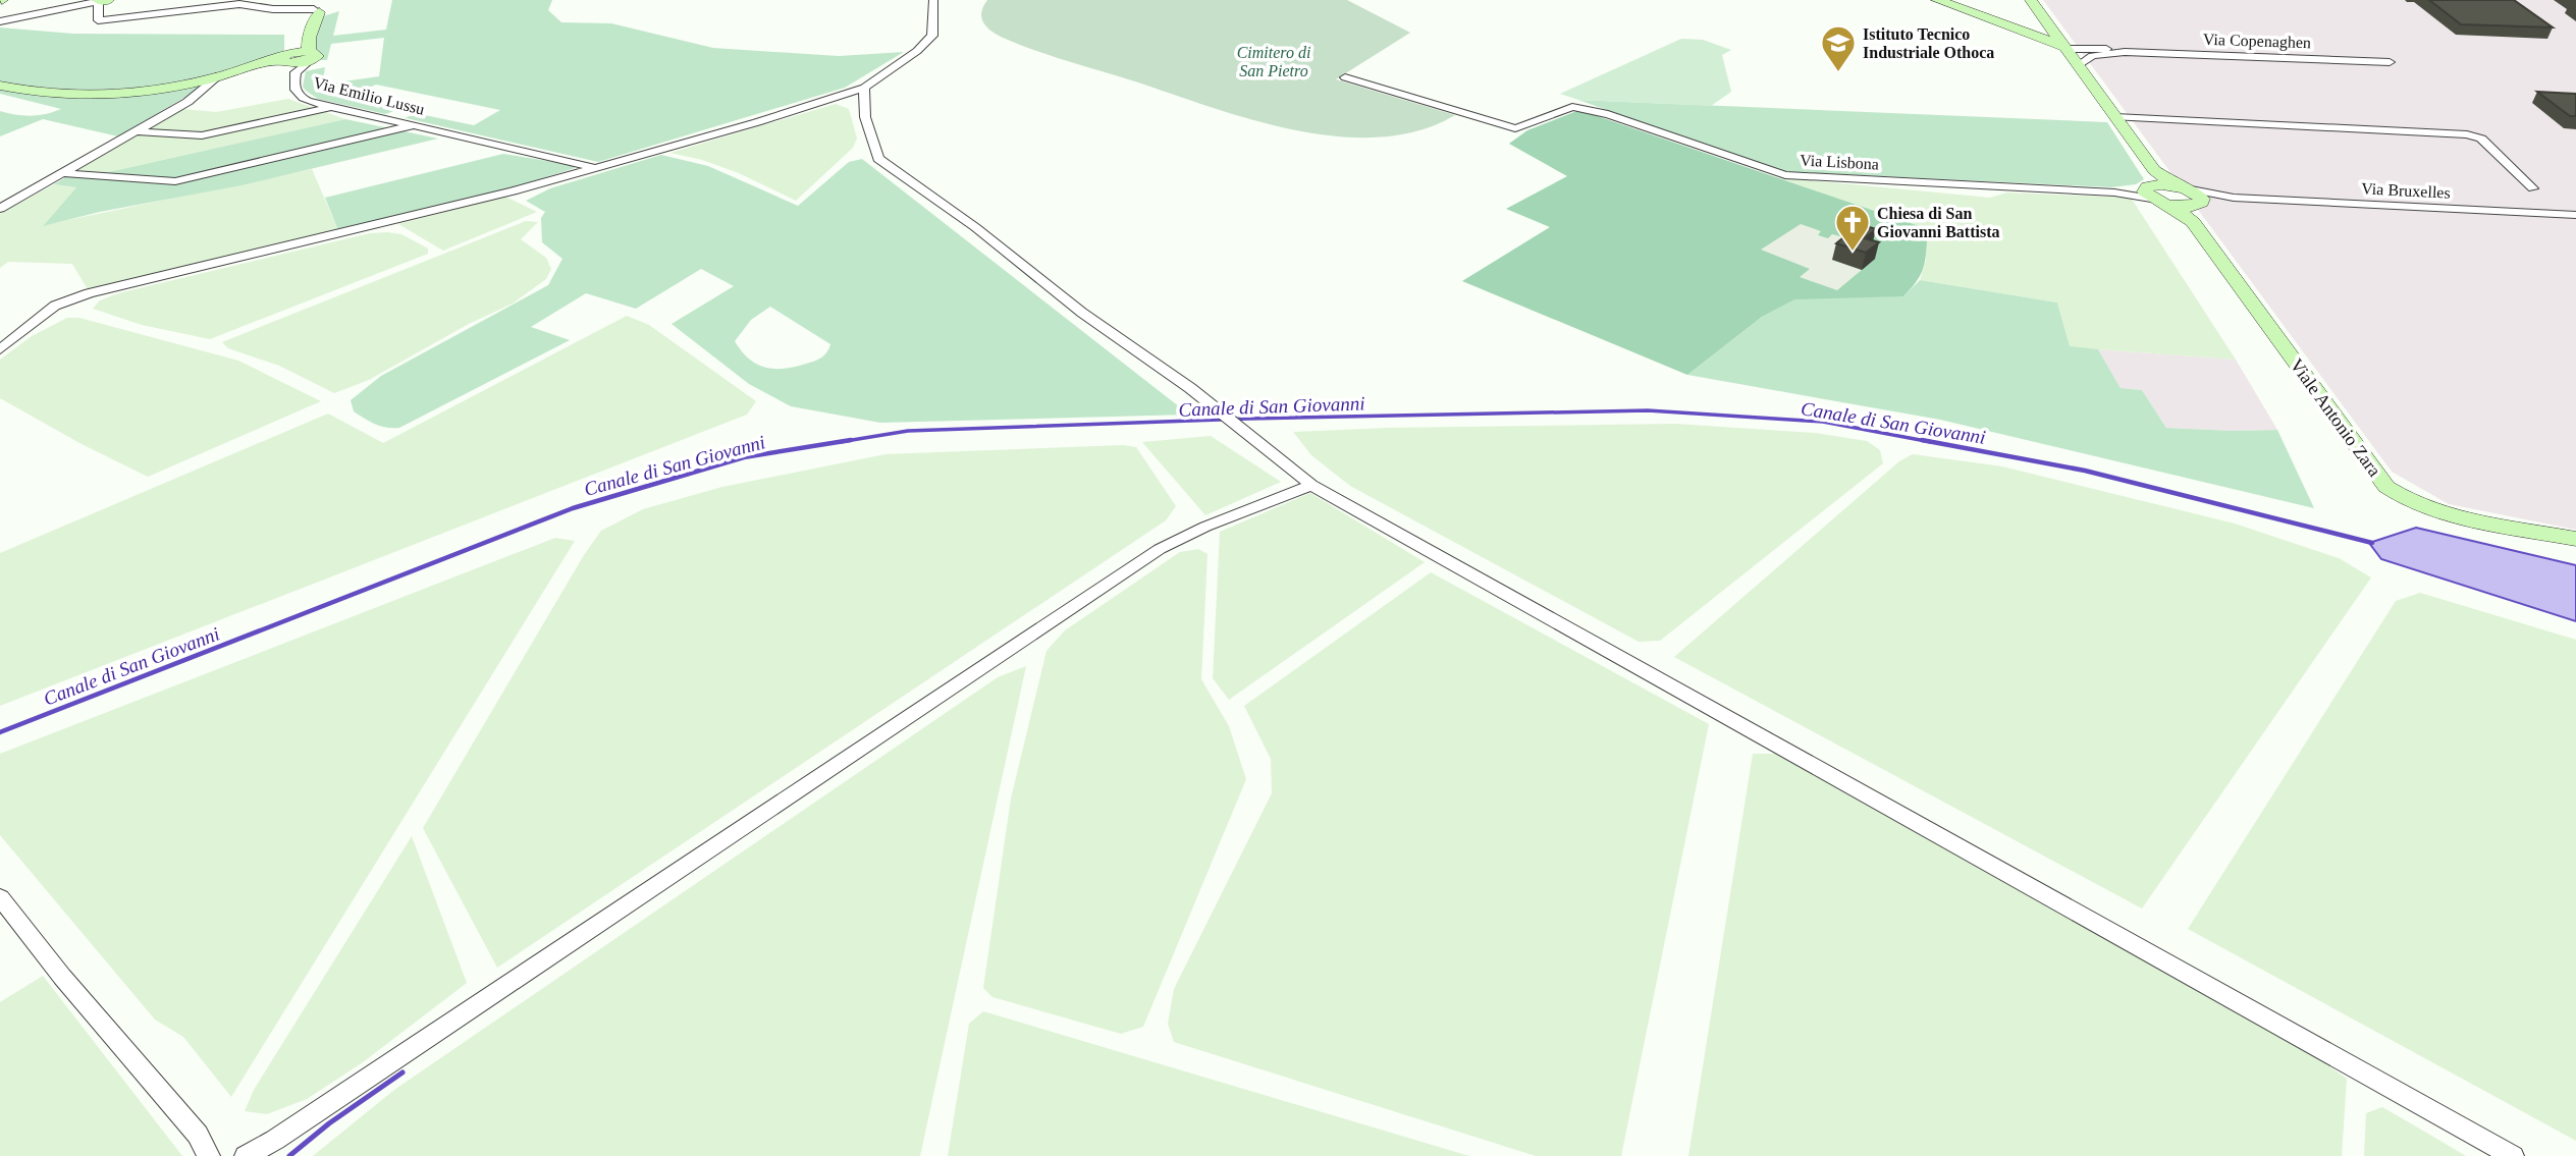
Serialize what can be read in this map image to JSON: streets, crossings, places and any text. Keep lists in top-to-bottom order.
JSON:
{
  "streets": {
    "main road": ["Viale Antonio Zara"],
    "street": [
      "Via Copenaghen",
      "Via Emilio Lussu",
      "Via Lisbona",
      "Via Bruxelles"
    ]
  },
  "crossings": [
    ["Via Lisbona", "Viale Antonio Zara"],
    ["Via Bruxelles", "Viale Antonio Zara"]
  ],
  "water": ["Canale di San Giovanni"],
  "parks": ["Cimitero di San Pietro"],
  "places": {
    "school or university": ["Istituto Tecnico Industriale Othoca"],
    "church": ["Chiesa di San Giovanni Battista"]
  }
}
